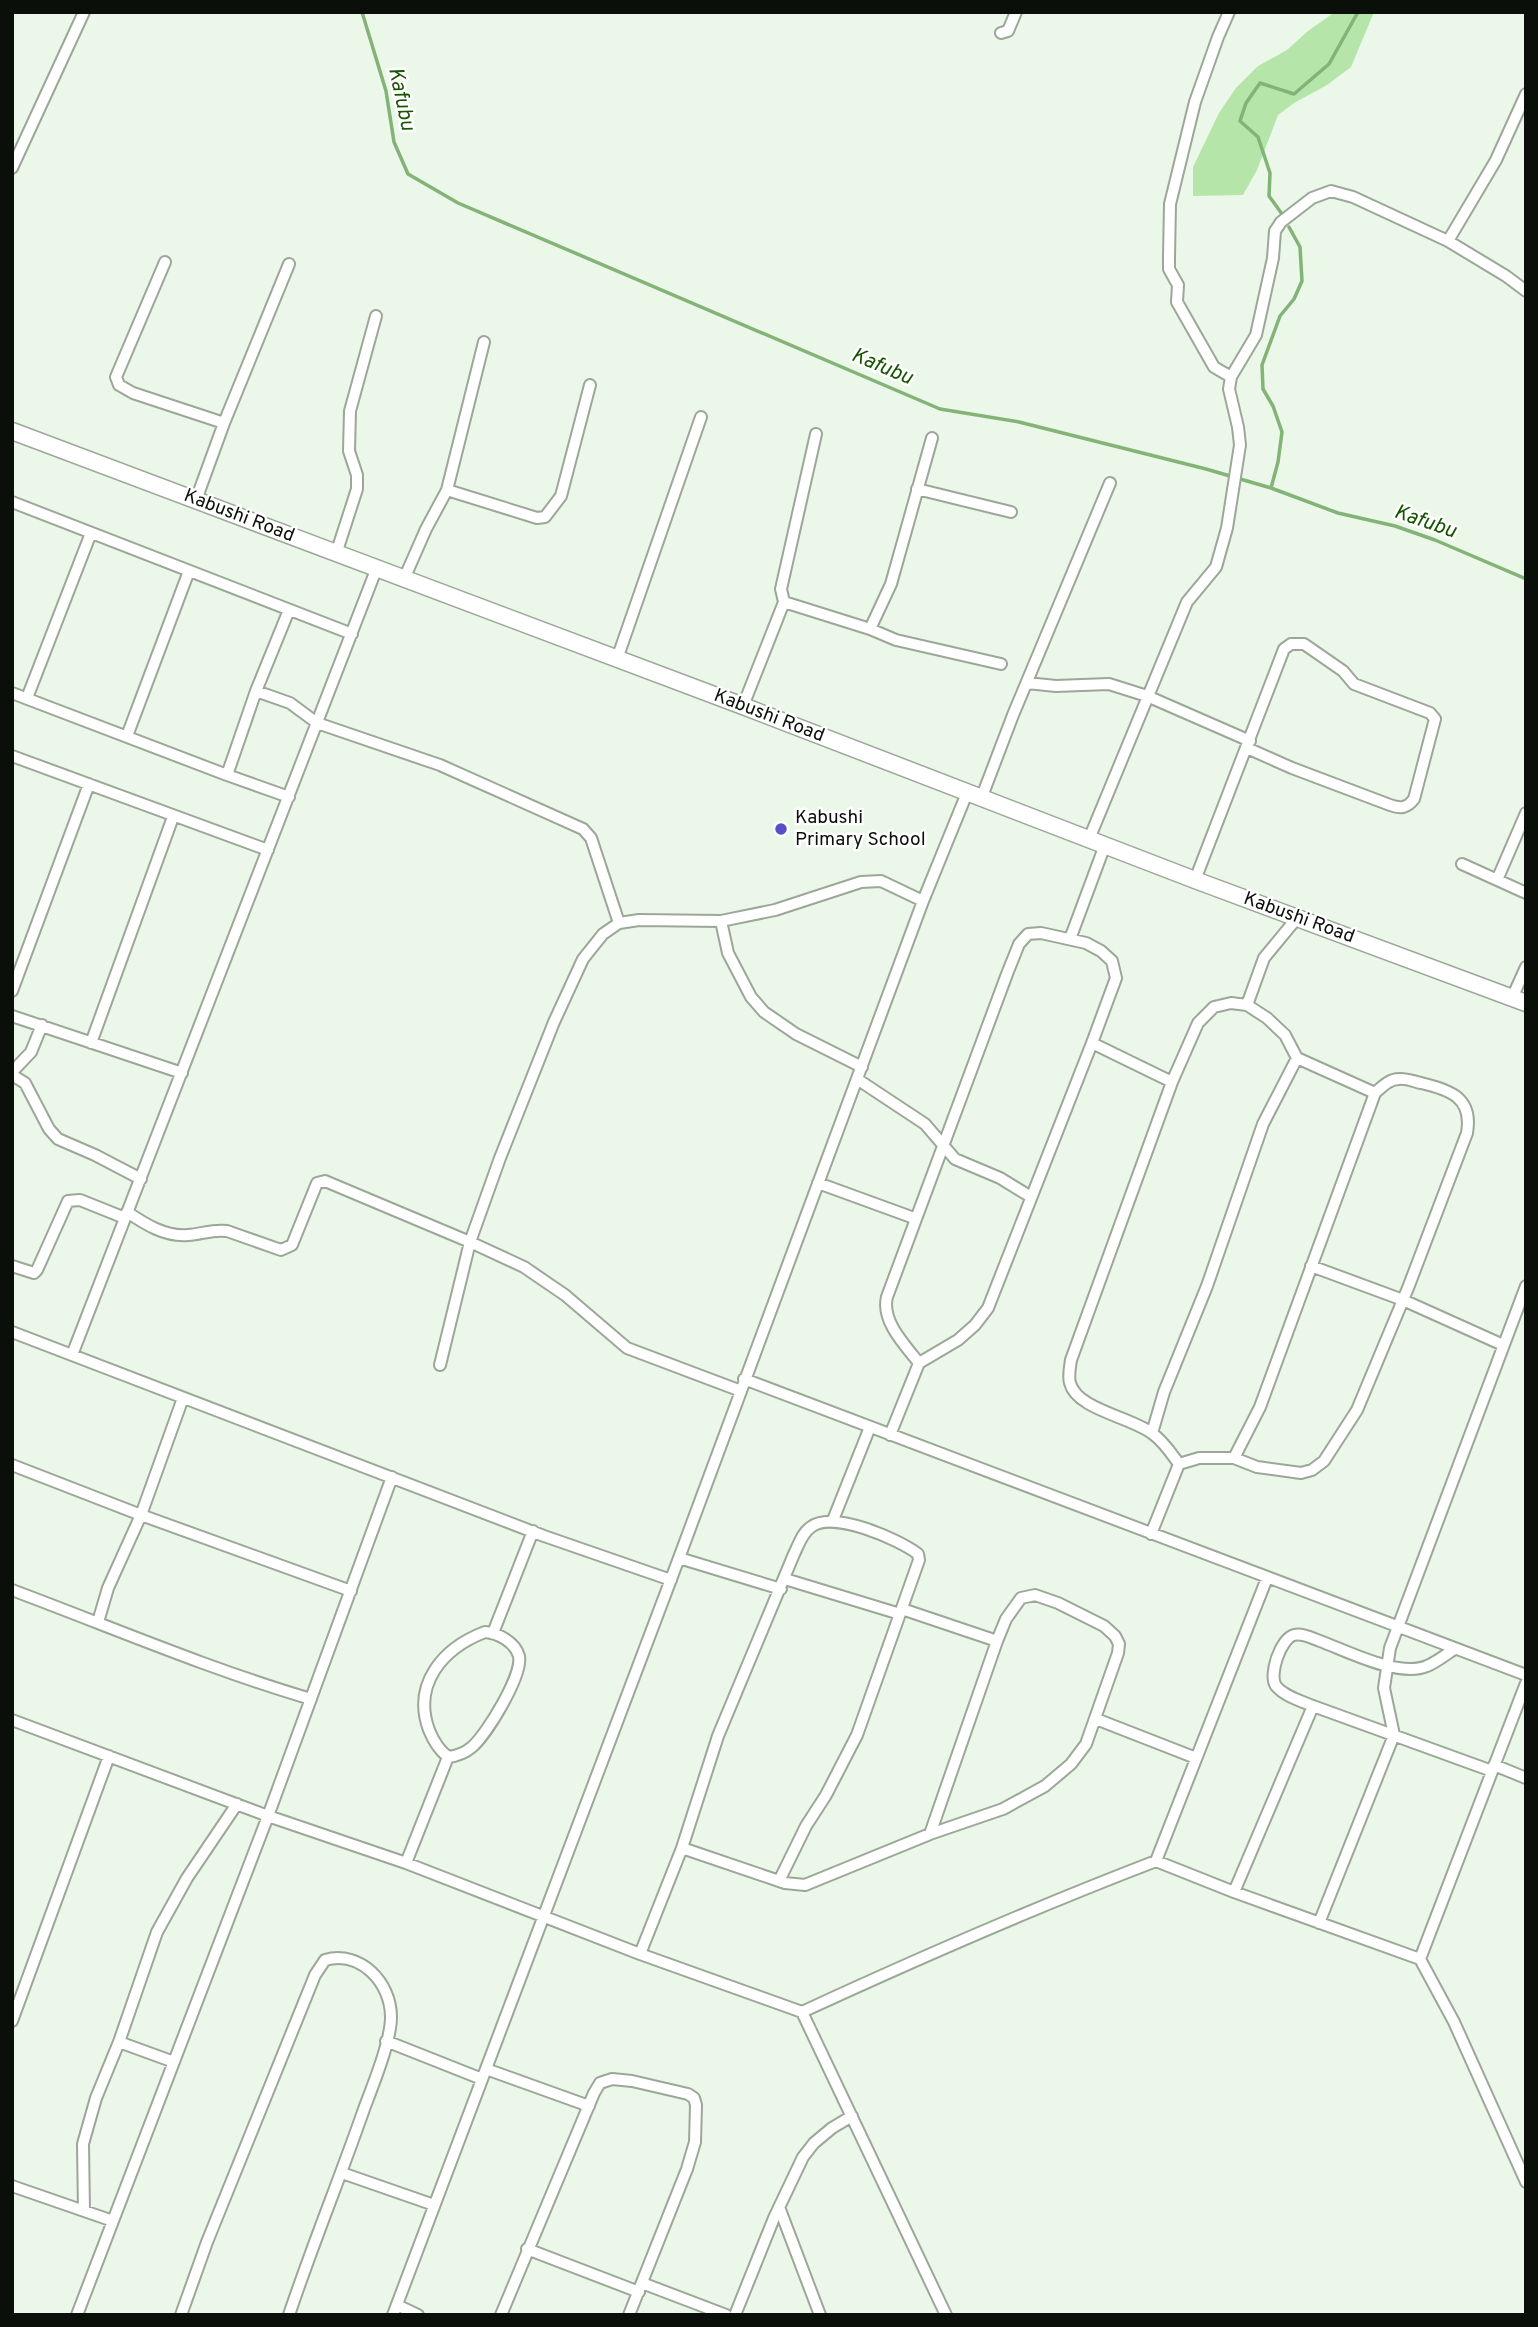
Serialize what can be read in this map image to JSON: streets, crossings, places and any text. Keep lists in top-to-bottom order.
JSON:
{
  "streets": {
    "main road": ["Kabushi Road"]
  },
  "water": ["Kafubu"],
  "places": ["Kabushi Primary School"]
}
